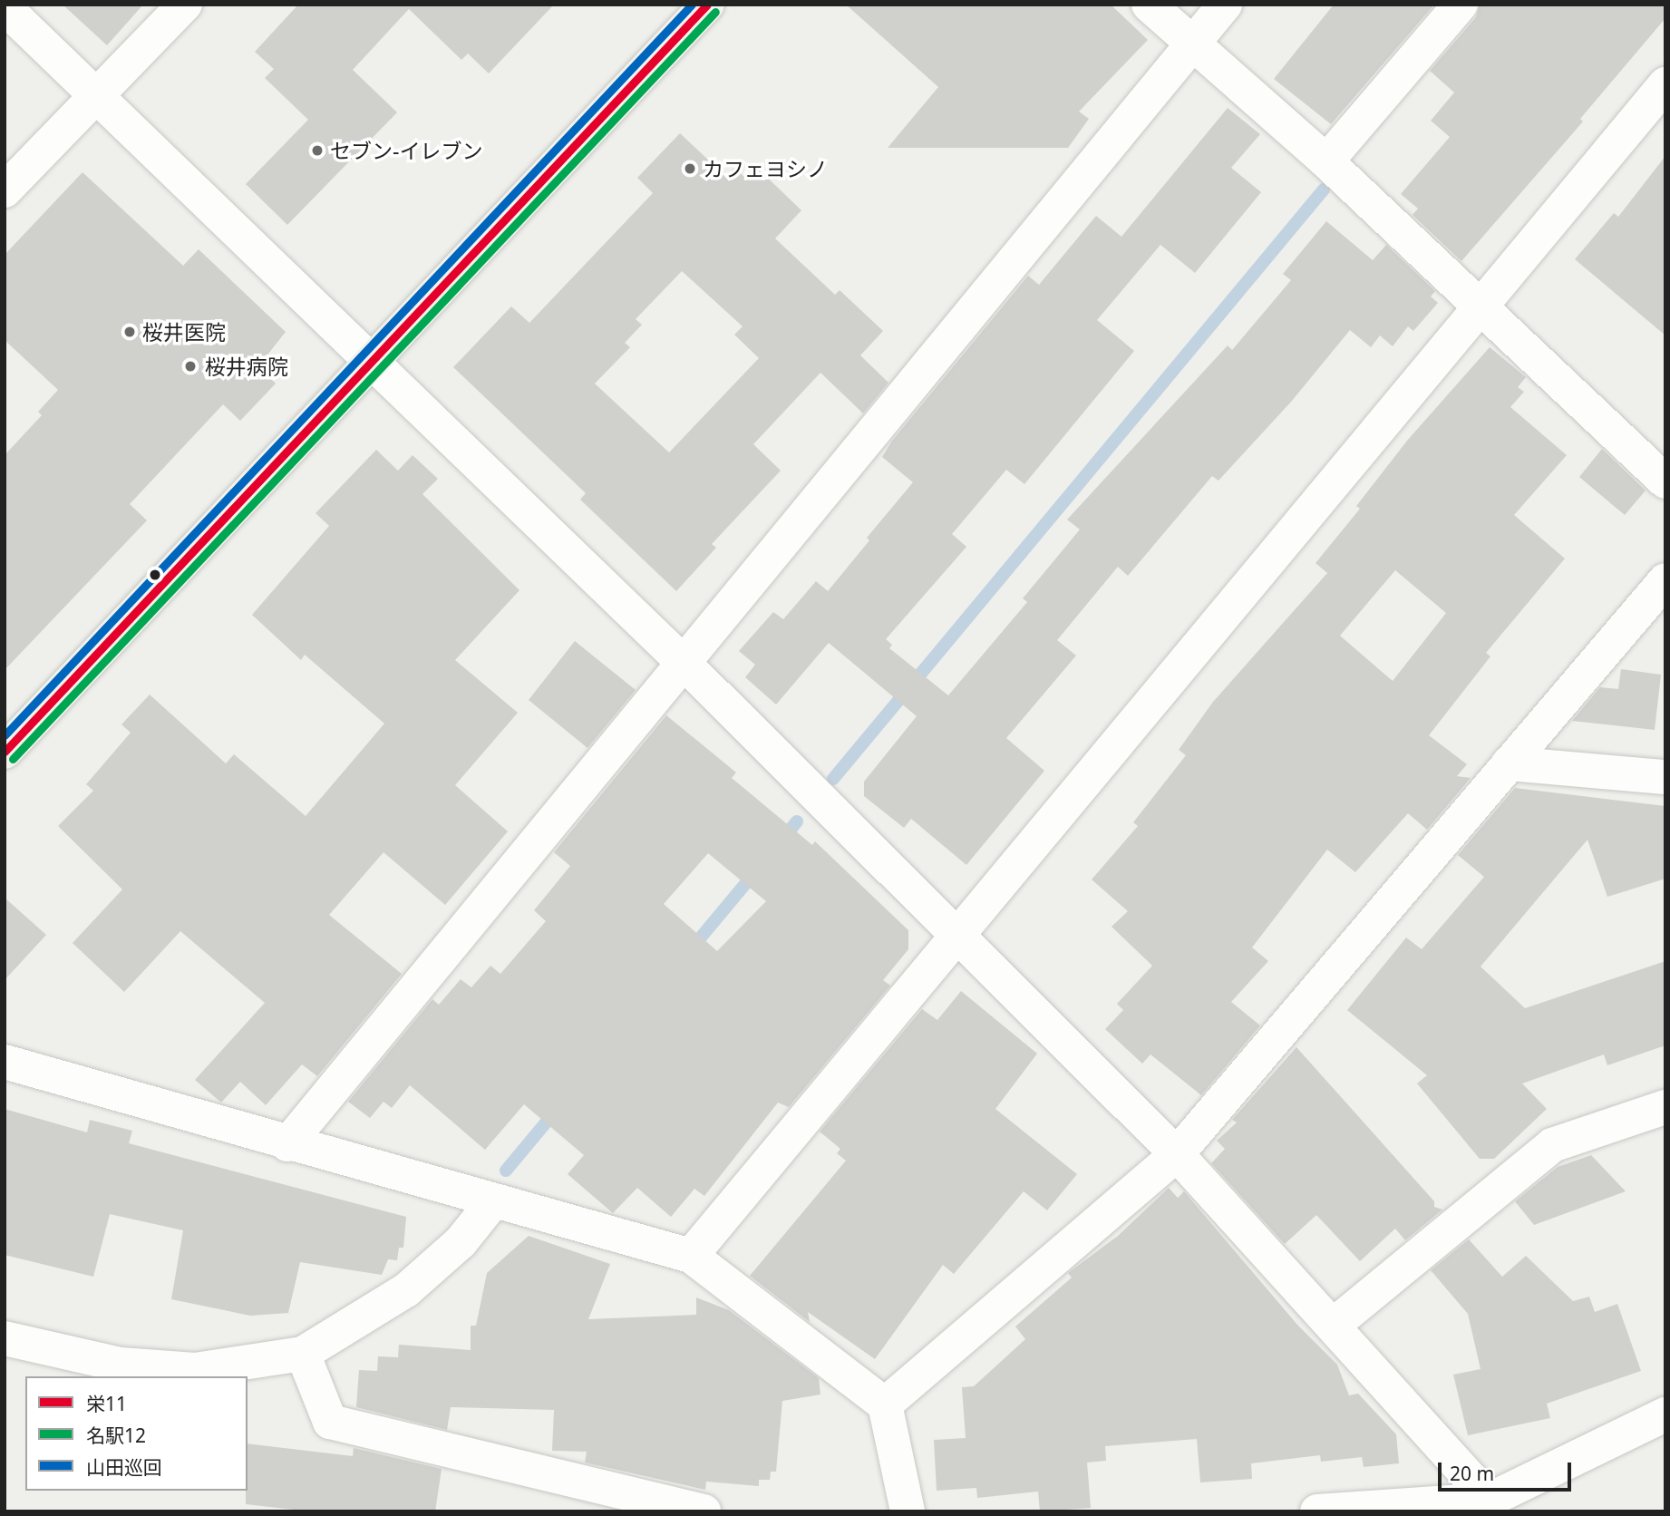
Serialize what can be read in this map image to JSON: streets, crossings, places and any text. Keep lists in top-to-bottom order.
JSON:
{
  "places": [
    "セブン-イレブン",
    "カフェヨシノ",
    "桜井医院",
    "桜井病院"
  ],
  "lines": ["transit line 栄11", "transit line 山田巡回", "transit line 名駅12"],
  "legend": ["栄11", "名駅12", "山田巡回"],
  "scale_bar": "20 m"
}
